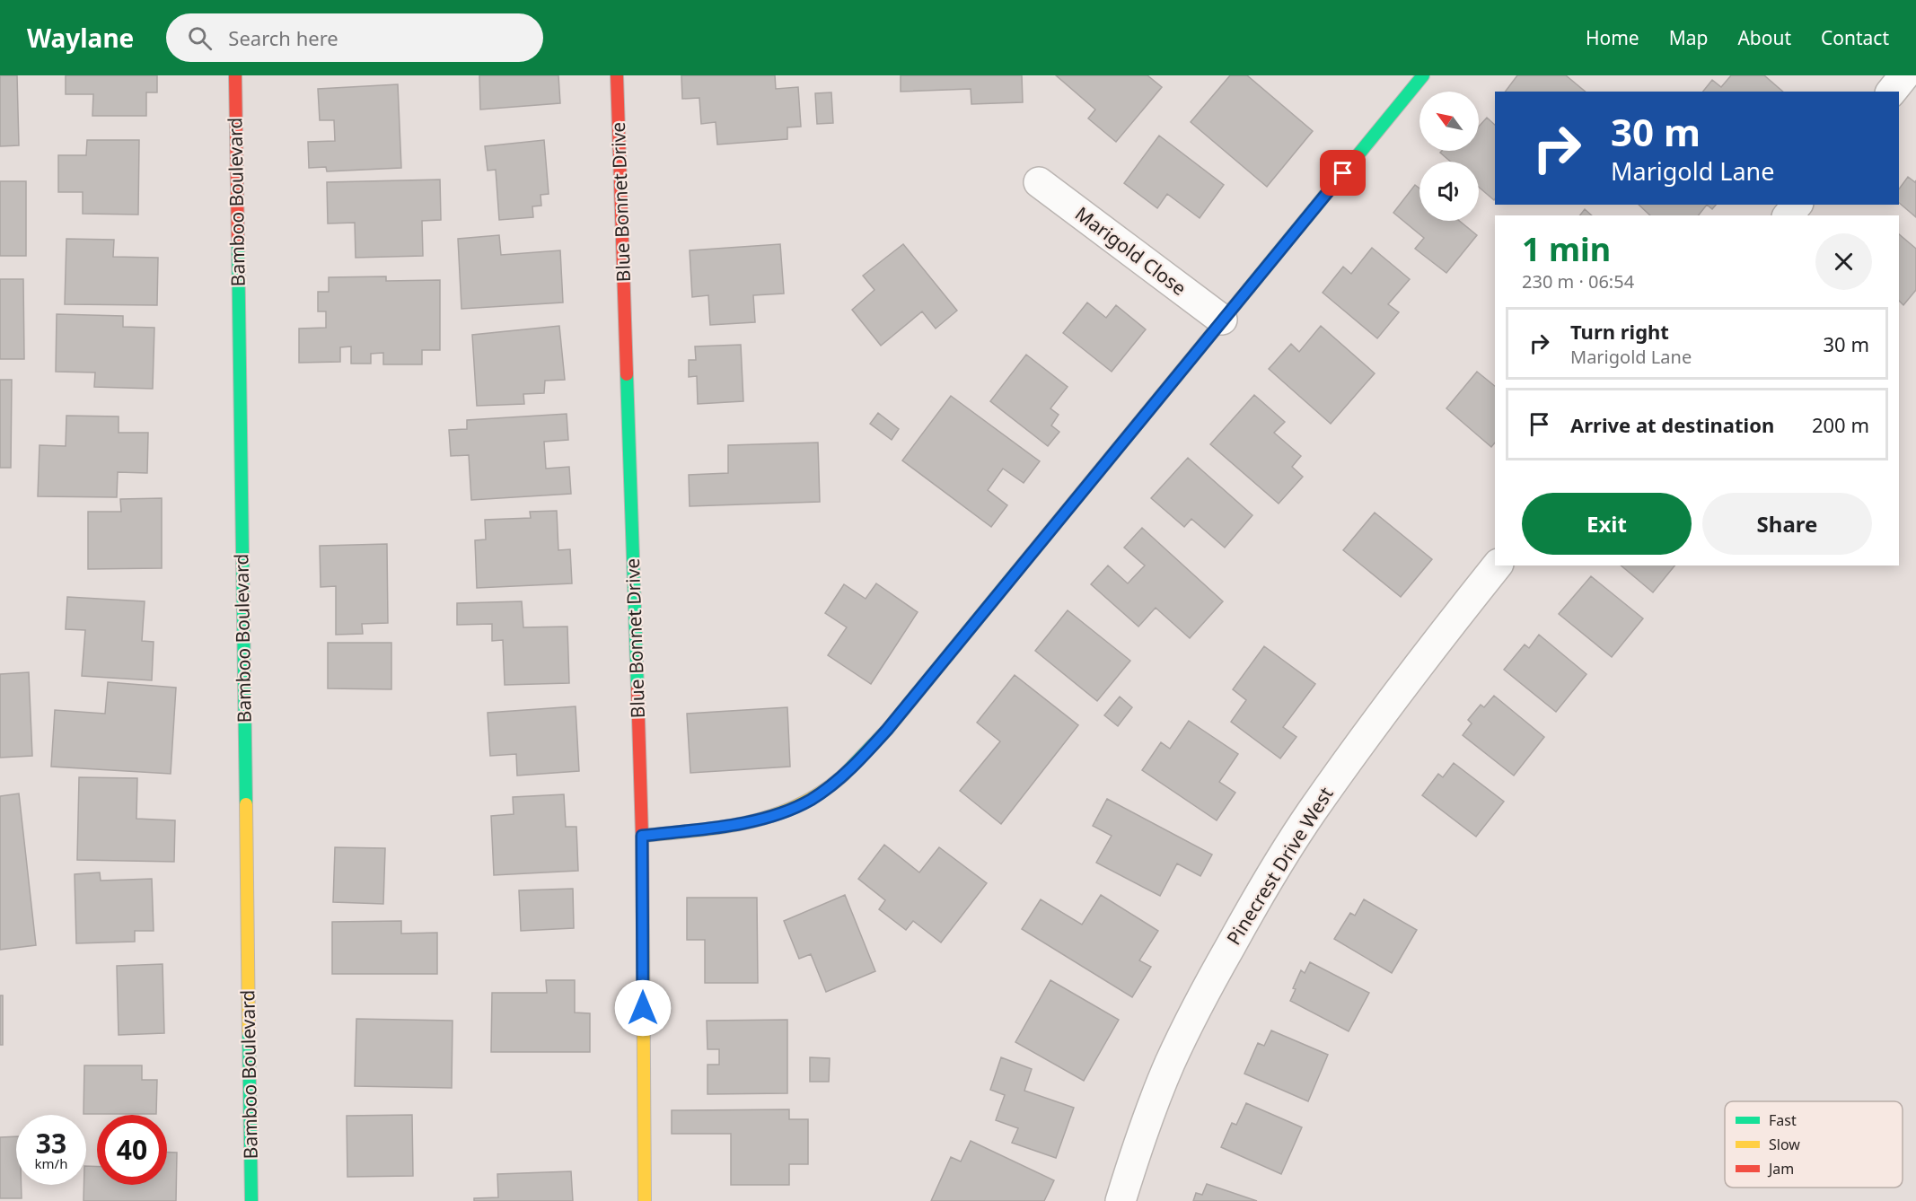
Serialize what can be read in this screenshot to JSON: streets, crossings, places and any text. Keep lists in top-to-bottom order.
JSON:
{
  "streets": {
    "street": [
      "Bamboo Boulevard",
      "Blue Bonnet Drive",
      "Marigold Close",
      "Pinecrest Drive West"
    ]
  },
  "legend": ["Fast", "Slow", "Jam"],
  "north": "top left",
  "page": {
    "header": "Waylane",
    "search": "Search here",
    "nav": [
      "Home",
      "Map",
      "About",
      "Contact"
    ],
    "turn": ["30 m", "Marigold Lane"],
    "heading": ["1 min", "230 m · 06:54"],
    "list": [
      {
        "name": "Turn right",
        "note": "Marigold Lane",
        "value": "30 m"
      },
      {
        "name": "Arrive at destination",
        "value": "200 m"
      }
    ],
    "buttons": ["Exit", "Share"],
    "speed": "33 km/h",
    "limit": "40"
  }
}
